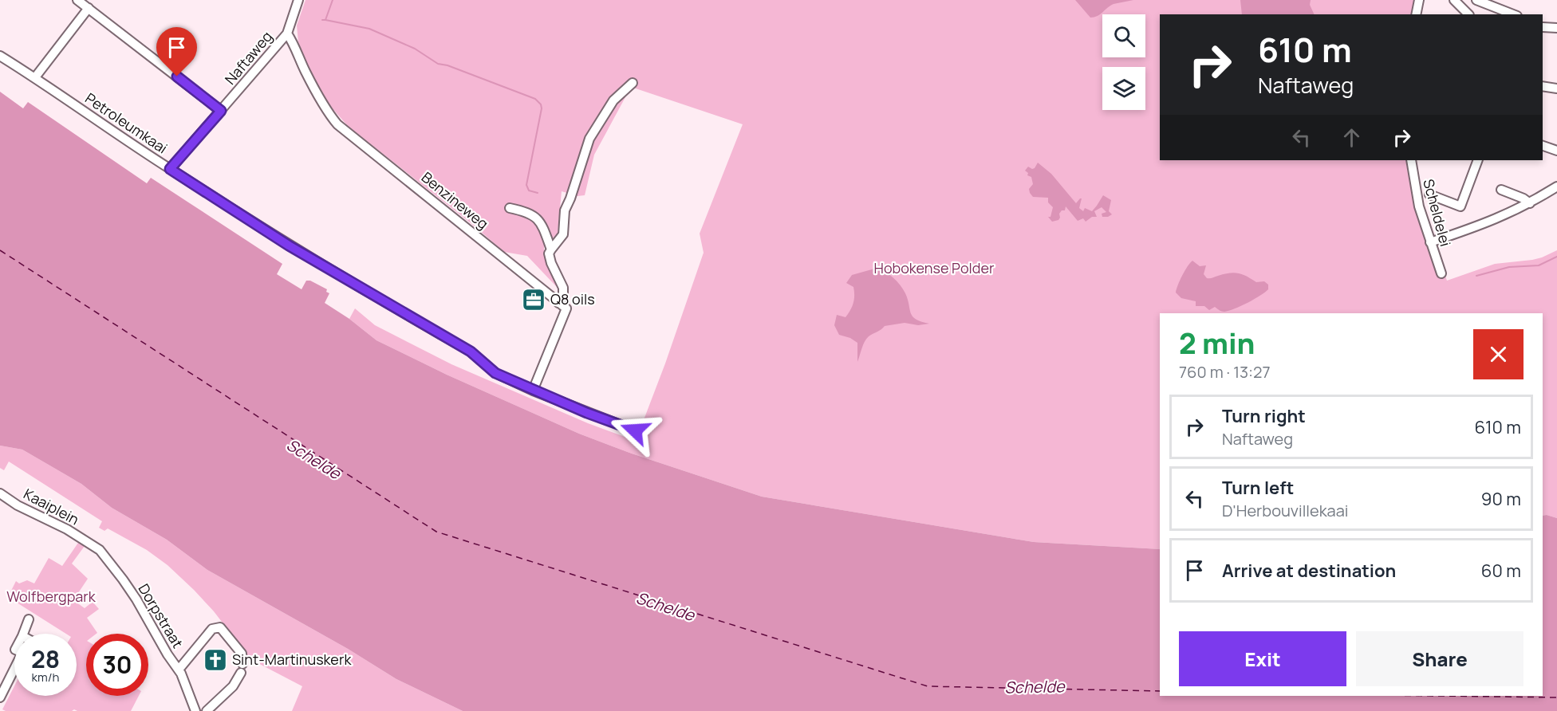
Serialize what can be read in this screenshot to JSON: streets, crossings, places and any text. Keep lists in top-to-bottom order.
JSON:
{
  "streets": {
    "street": [
      "Naftaweg",
      "Petroleumkaai",
      "Benzineweg",
      "Scheldelei",
      "Kaaiplein",
      "Dorpstraat"
    ]
  },
  "crossings": [
    ["Naftaweg", "Petroleumkaai"],
    ["Naftaweg", "Benzineweg"],
    ["Kaaiplein", "Dorpstraat"]
  ],
  "water": ["Schelde"],
  "parks": ["Hobokense Polder", "Wolfbergpark"],
  "places": {
    "office": ["Q8 oils"],
    "church": ["Sint-Martinuskerk"]
  },
  "page": {
    "turn": ["610 m", "Naftaweg"],
    "heading": ["2 min", "760 m · 13:27"],
    "list": [
      {
        "name": "Turn right",
        "note": "Naftaweg",
        "value": "610 m"
      },
      {
        "name": "Turn left",
        "note": "D'Herbouvillekaai",
        "value": "90 m"
      },
      {
        "name": "Arrive at destination",
        "value": "60 m"
      }
    ],
    "buttons": ["Exit", "Share"],
    "speed": "28 km/h",
    "limit": "30"
  }
}
